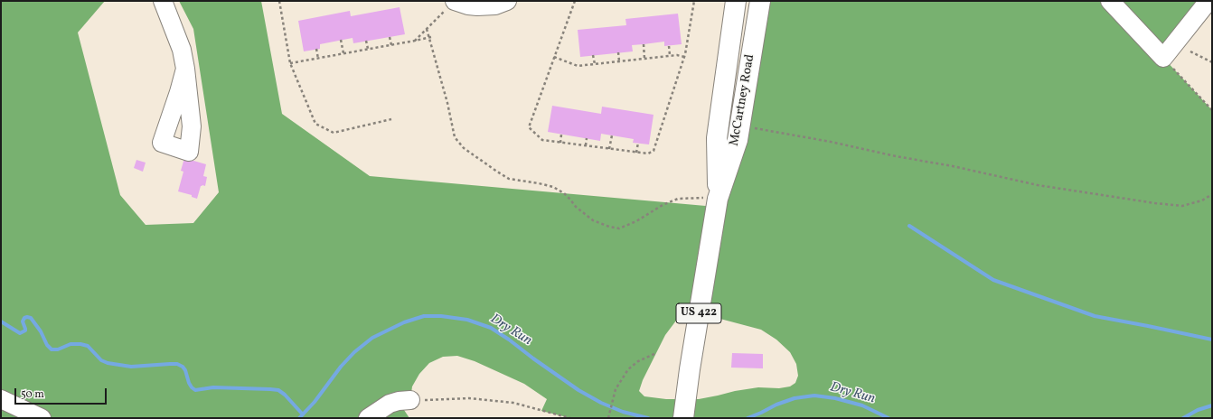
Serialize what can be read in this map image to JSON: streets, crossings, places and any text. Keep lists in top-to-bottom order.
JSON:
{
  "streets": {
    "highway": ["McCartney Road", "US 422"]
  },
  "water": ["Dry Run"],
  "scale_bar": "50 m"
}
